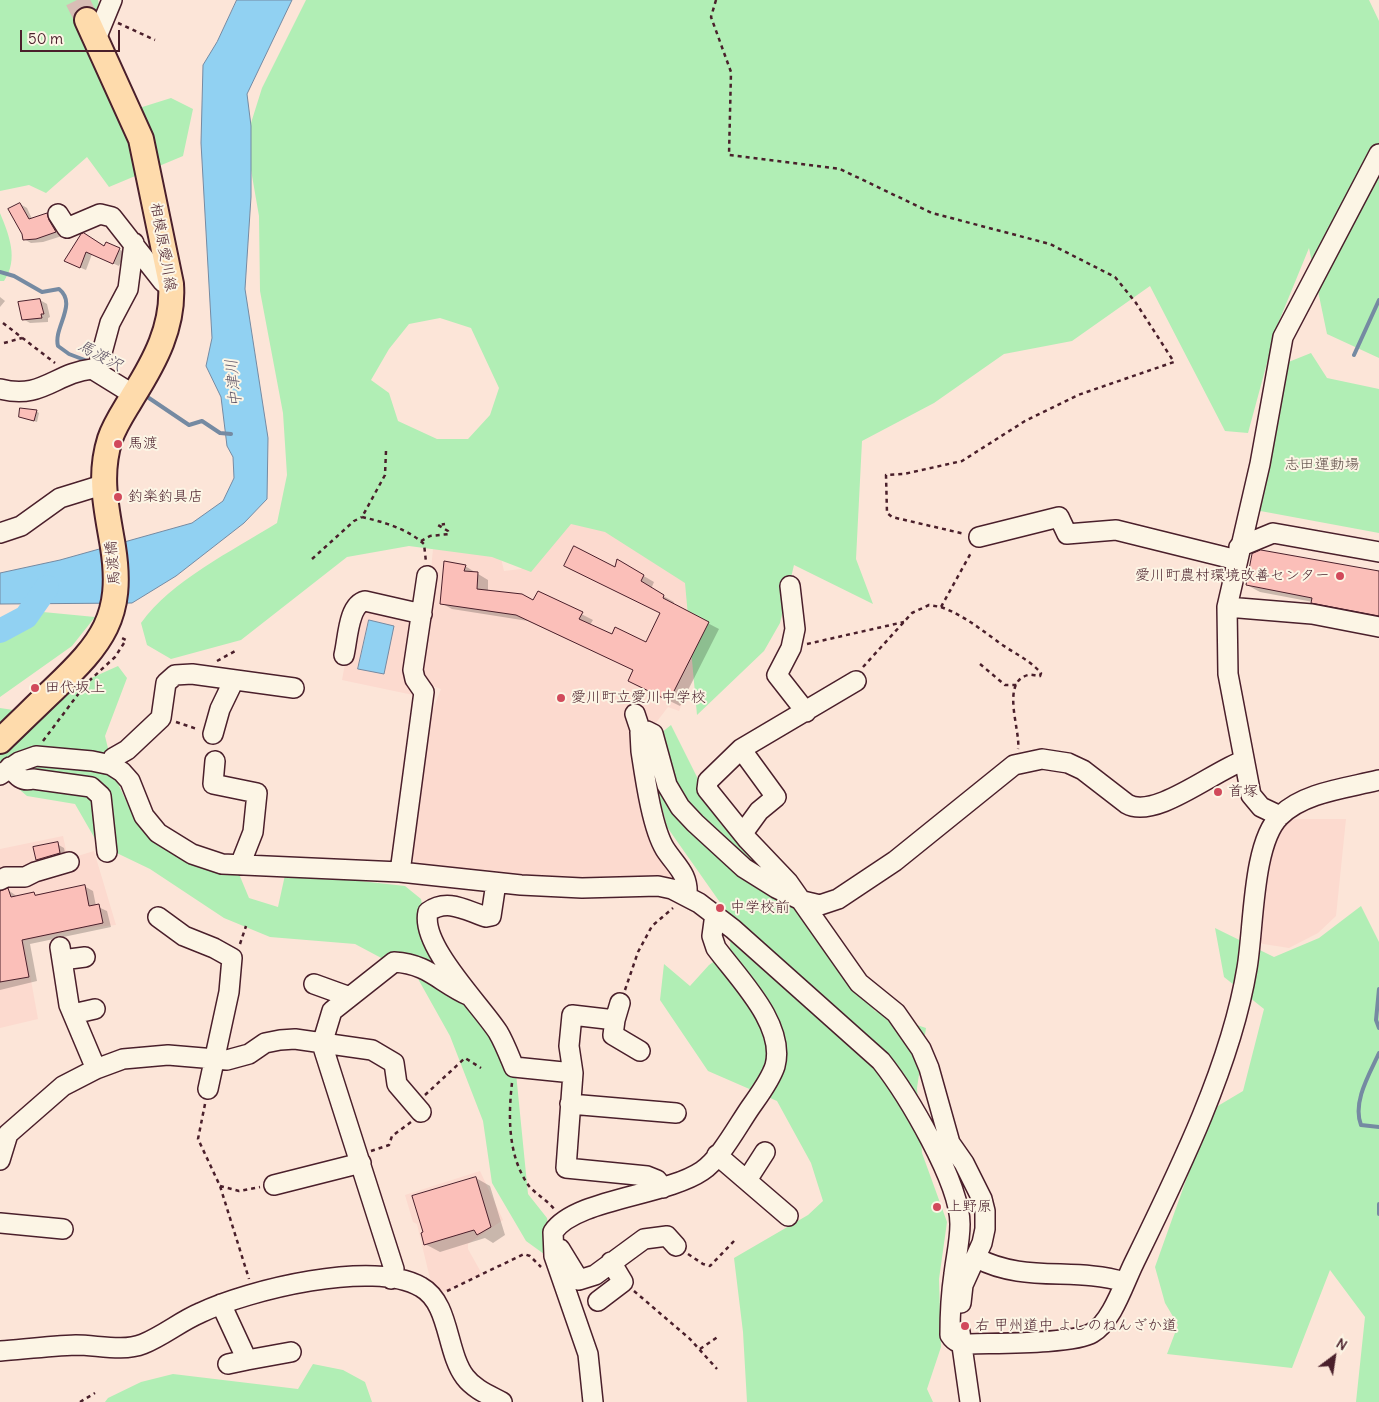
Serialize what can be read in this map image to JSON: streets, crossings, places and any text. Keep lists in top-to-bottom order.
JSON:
{
  "streets": {
    "main road": ["相模原愛川線", "馬渡橋"]
  },
  "crossings": [
    ["相模原愛川線", "馬渡橋"]
  ],
  "water": ["馬渡沢", "中津川"],
  "parks": ["志田運動場"],
  "places": [
    "馬渡",
    "釣楽釣具店",
    "愛川町農村環境改善センター",
    "田代坂上",
    "愛川町立愛川中学校",
    "首塚",
    "中学校前",
    "上野原",
    "右 甲州道中 よしのねんざか道"
  ],
  "scale_bar": "50 m",
  "north": "top right"
}
